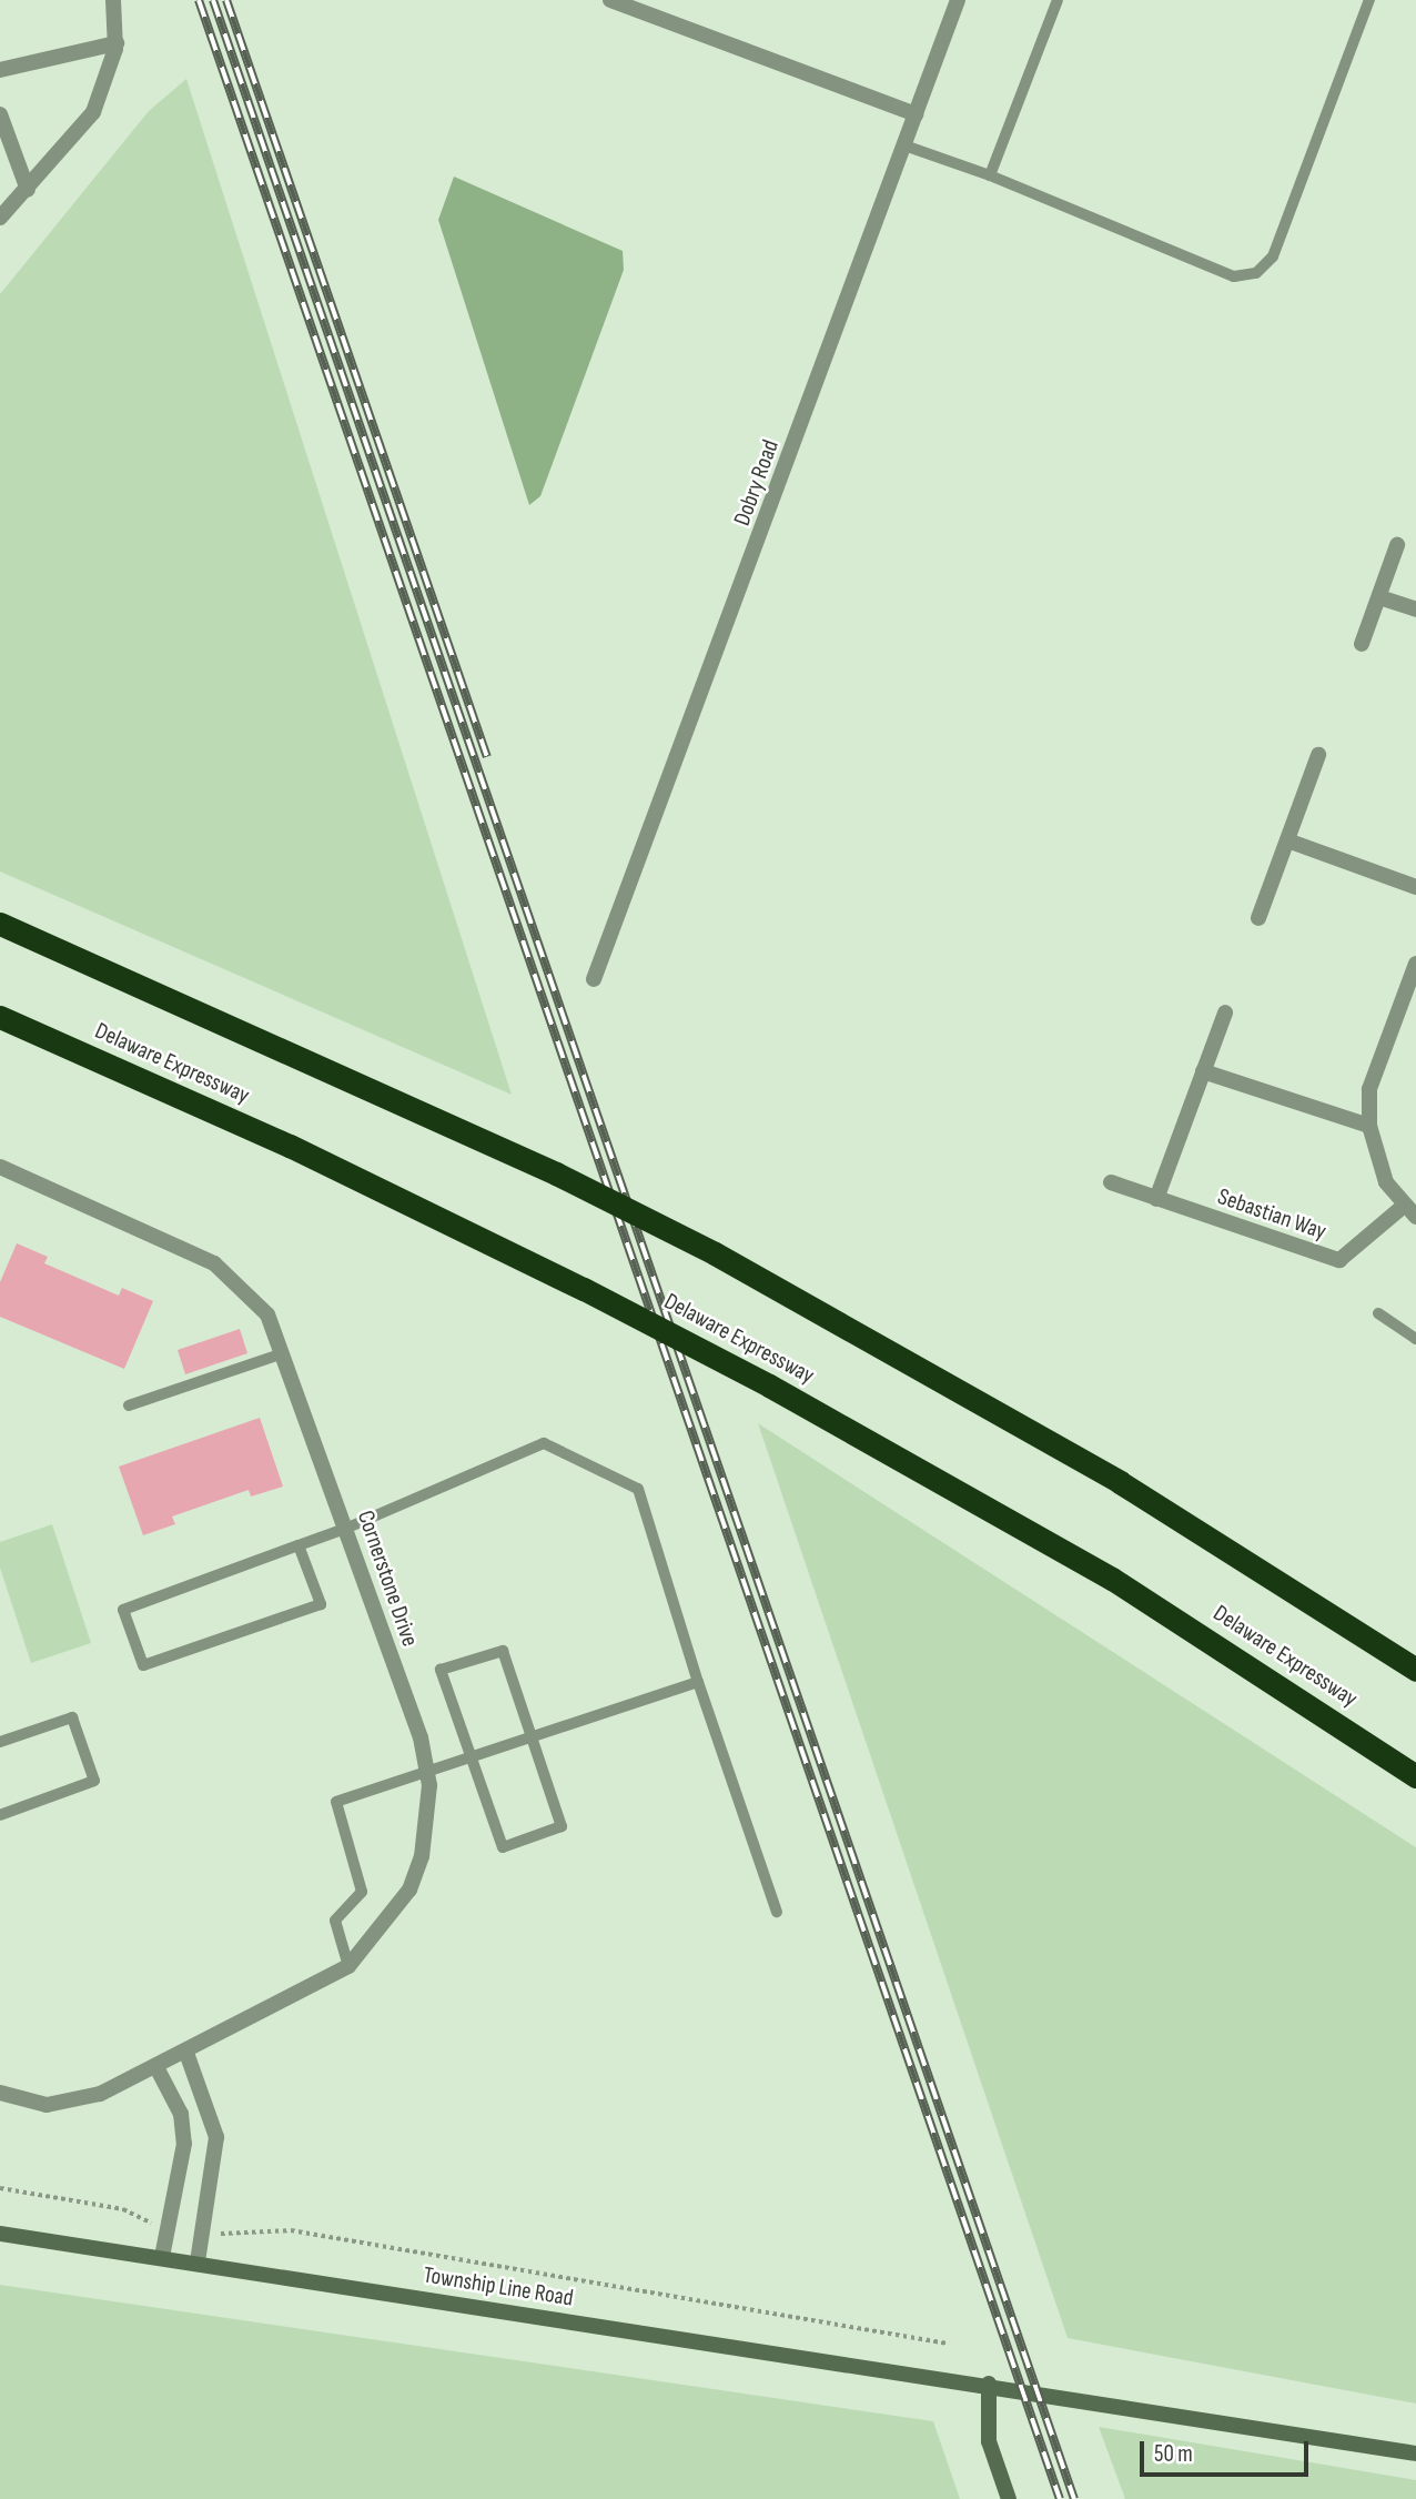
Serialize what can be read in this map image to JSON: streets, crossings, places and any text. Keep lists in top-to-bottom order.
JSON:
{
  "streets": {
    "highway": ["Delaware Expressway"],
    "street": [
      "Dobry Road",
      "Sebastian Way",
      "Cornerstone Drive",
      "Township Line Road"
    ]
  },
  "scale_bar": "50 m"
}
